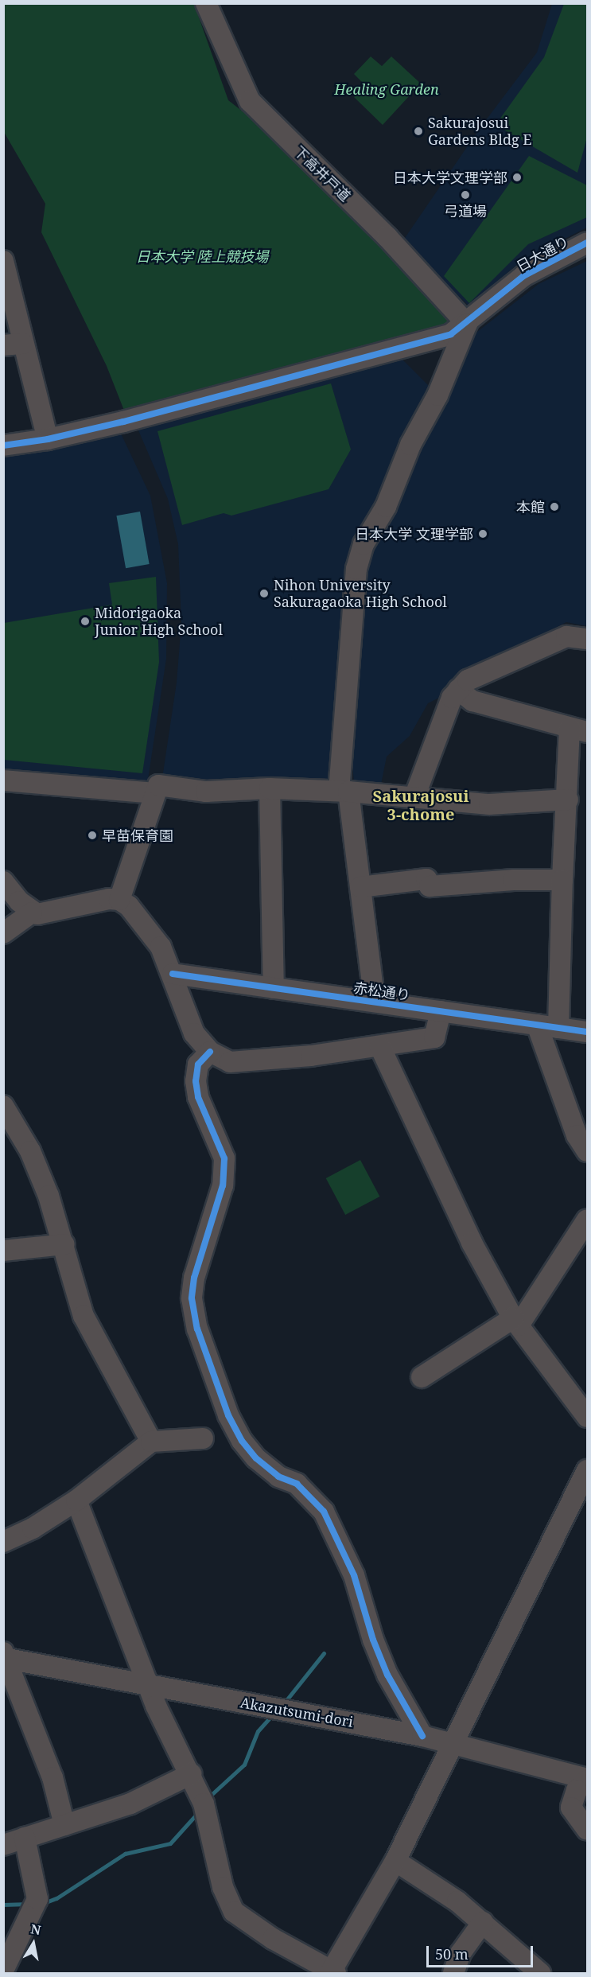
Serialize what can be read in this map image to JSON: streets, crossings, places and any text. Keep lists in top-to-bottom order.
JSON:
{
  "streets": {
    "street": [
      "下高井戸道",
      "日大通り",
      "赤松通り",
      "Akazutsumi-dori"
    ]
  },
  "crossings": [
    ["下高井戸道", "日大通り"]
  ],
  "districts": ["Sakurajosui 3-chome"],
  "parks": ["Healing Garden", "日本大学 陸上競技場"],
  "places": [
    "Sakurajosui Gardens Bldg E",
    "日本大学文理学部",
    "弓道場",
    "本館",
    "日本大学 文理学部",
    "Nihon University Sakuragaoka High School",
    "Midorigaoka Junior High School",
    "早苗保育園"
  ],
  "scale_bar": "50 m",
  "north": "top"
}
